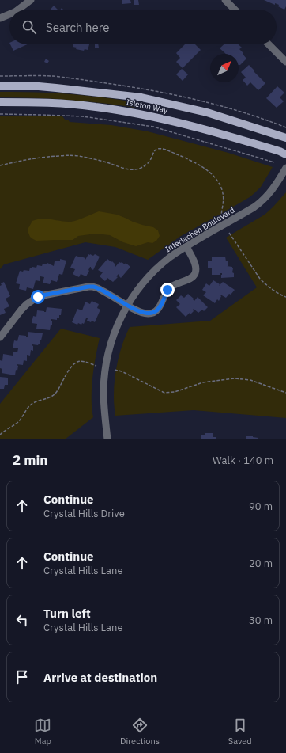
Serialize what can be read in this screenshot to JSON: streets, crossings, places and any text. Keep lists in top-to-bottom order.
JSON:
{
  "streets": {
    "main road": ["Isleton Way"],
    "street": ["Interlachen Boulevard"]
  },
  "north": "top right",
  "page": {
    "search": "Search here",
    "heading": ["2 min", "Walk · 140 m"],
    "list": [
      ["Continue", "Crystal Hills Drive", "90 m"],
      ["Continue", "Crystal Hills Lane", "20 m"],
      ["Turn left", "Crystal Hills Lane", "30 m"],
      "Arrive at destination"
    ],
    "nav": ["Map", "Directions", "Saved"]
  }
}
